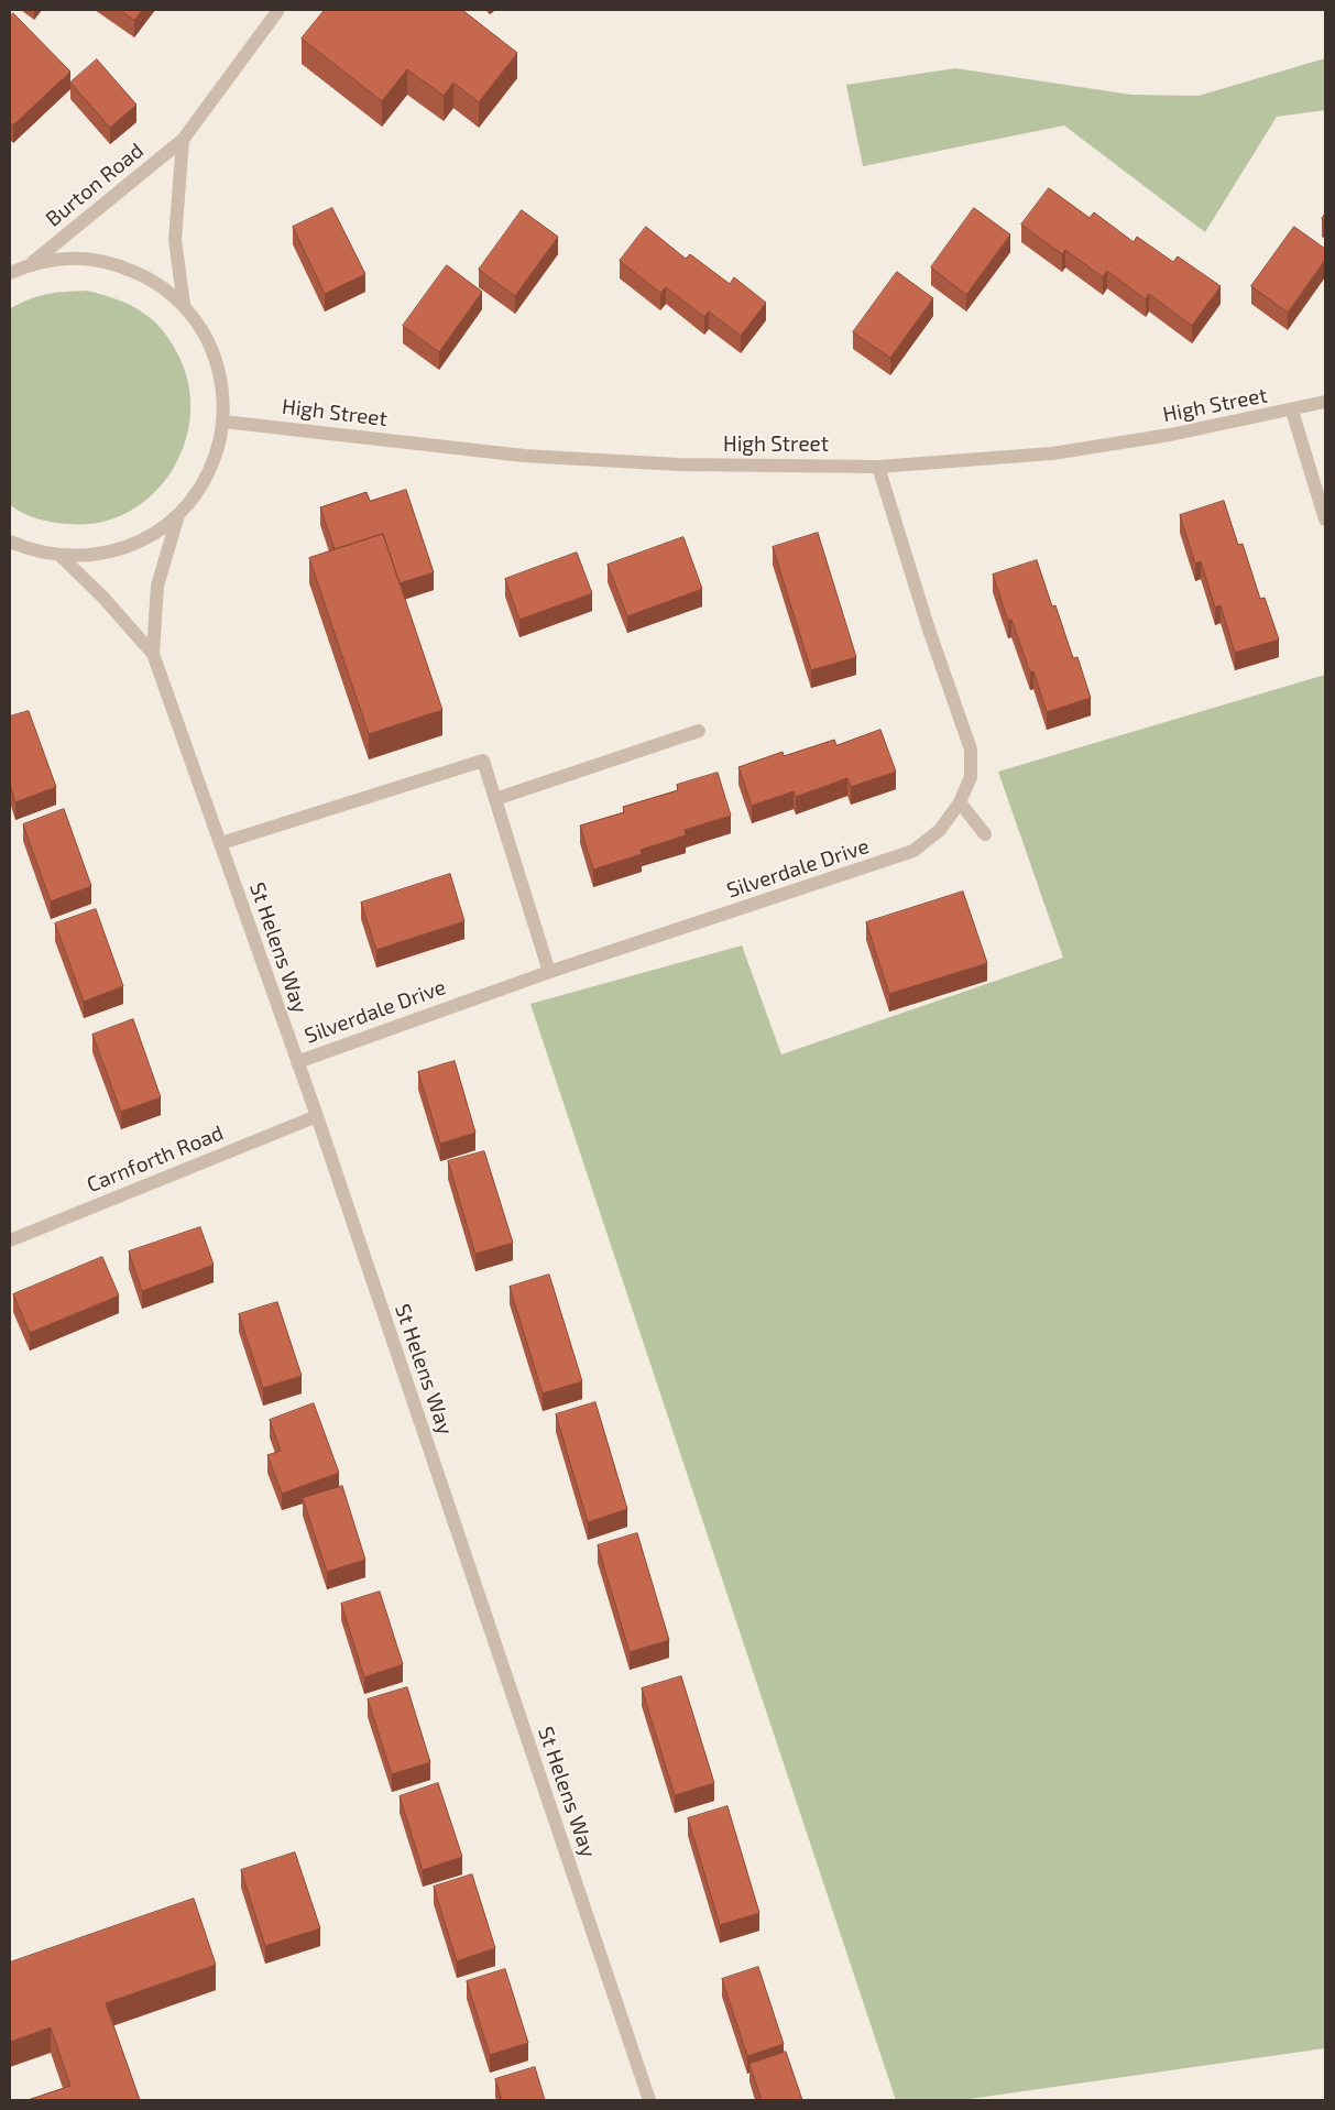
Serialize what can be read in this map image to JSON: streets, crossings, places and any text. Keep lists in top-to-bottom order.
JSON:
{
  "streets": {
    "street": [
      "Burton Road",
      "High Street",
      "Silverdale Drive",
      "St Helens Way",
      "Carnforth Road"
    ]
  },
  "crossings": [
    ["High Street", "Silverdale Drive"],
    ["Silverdale Drive", "St Helens Way"],
    ["St Helens Way", "Carnforth Road"]
  ]
}
